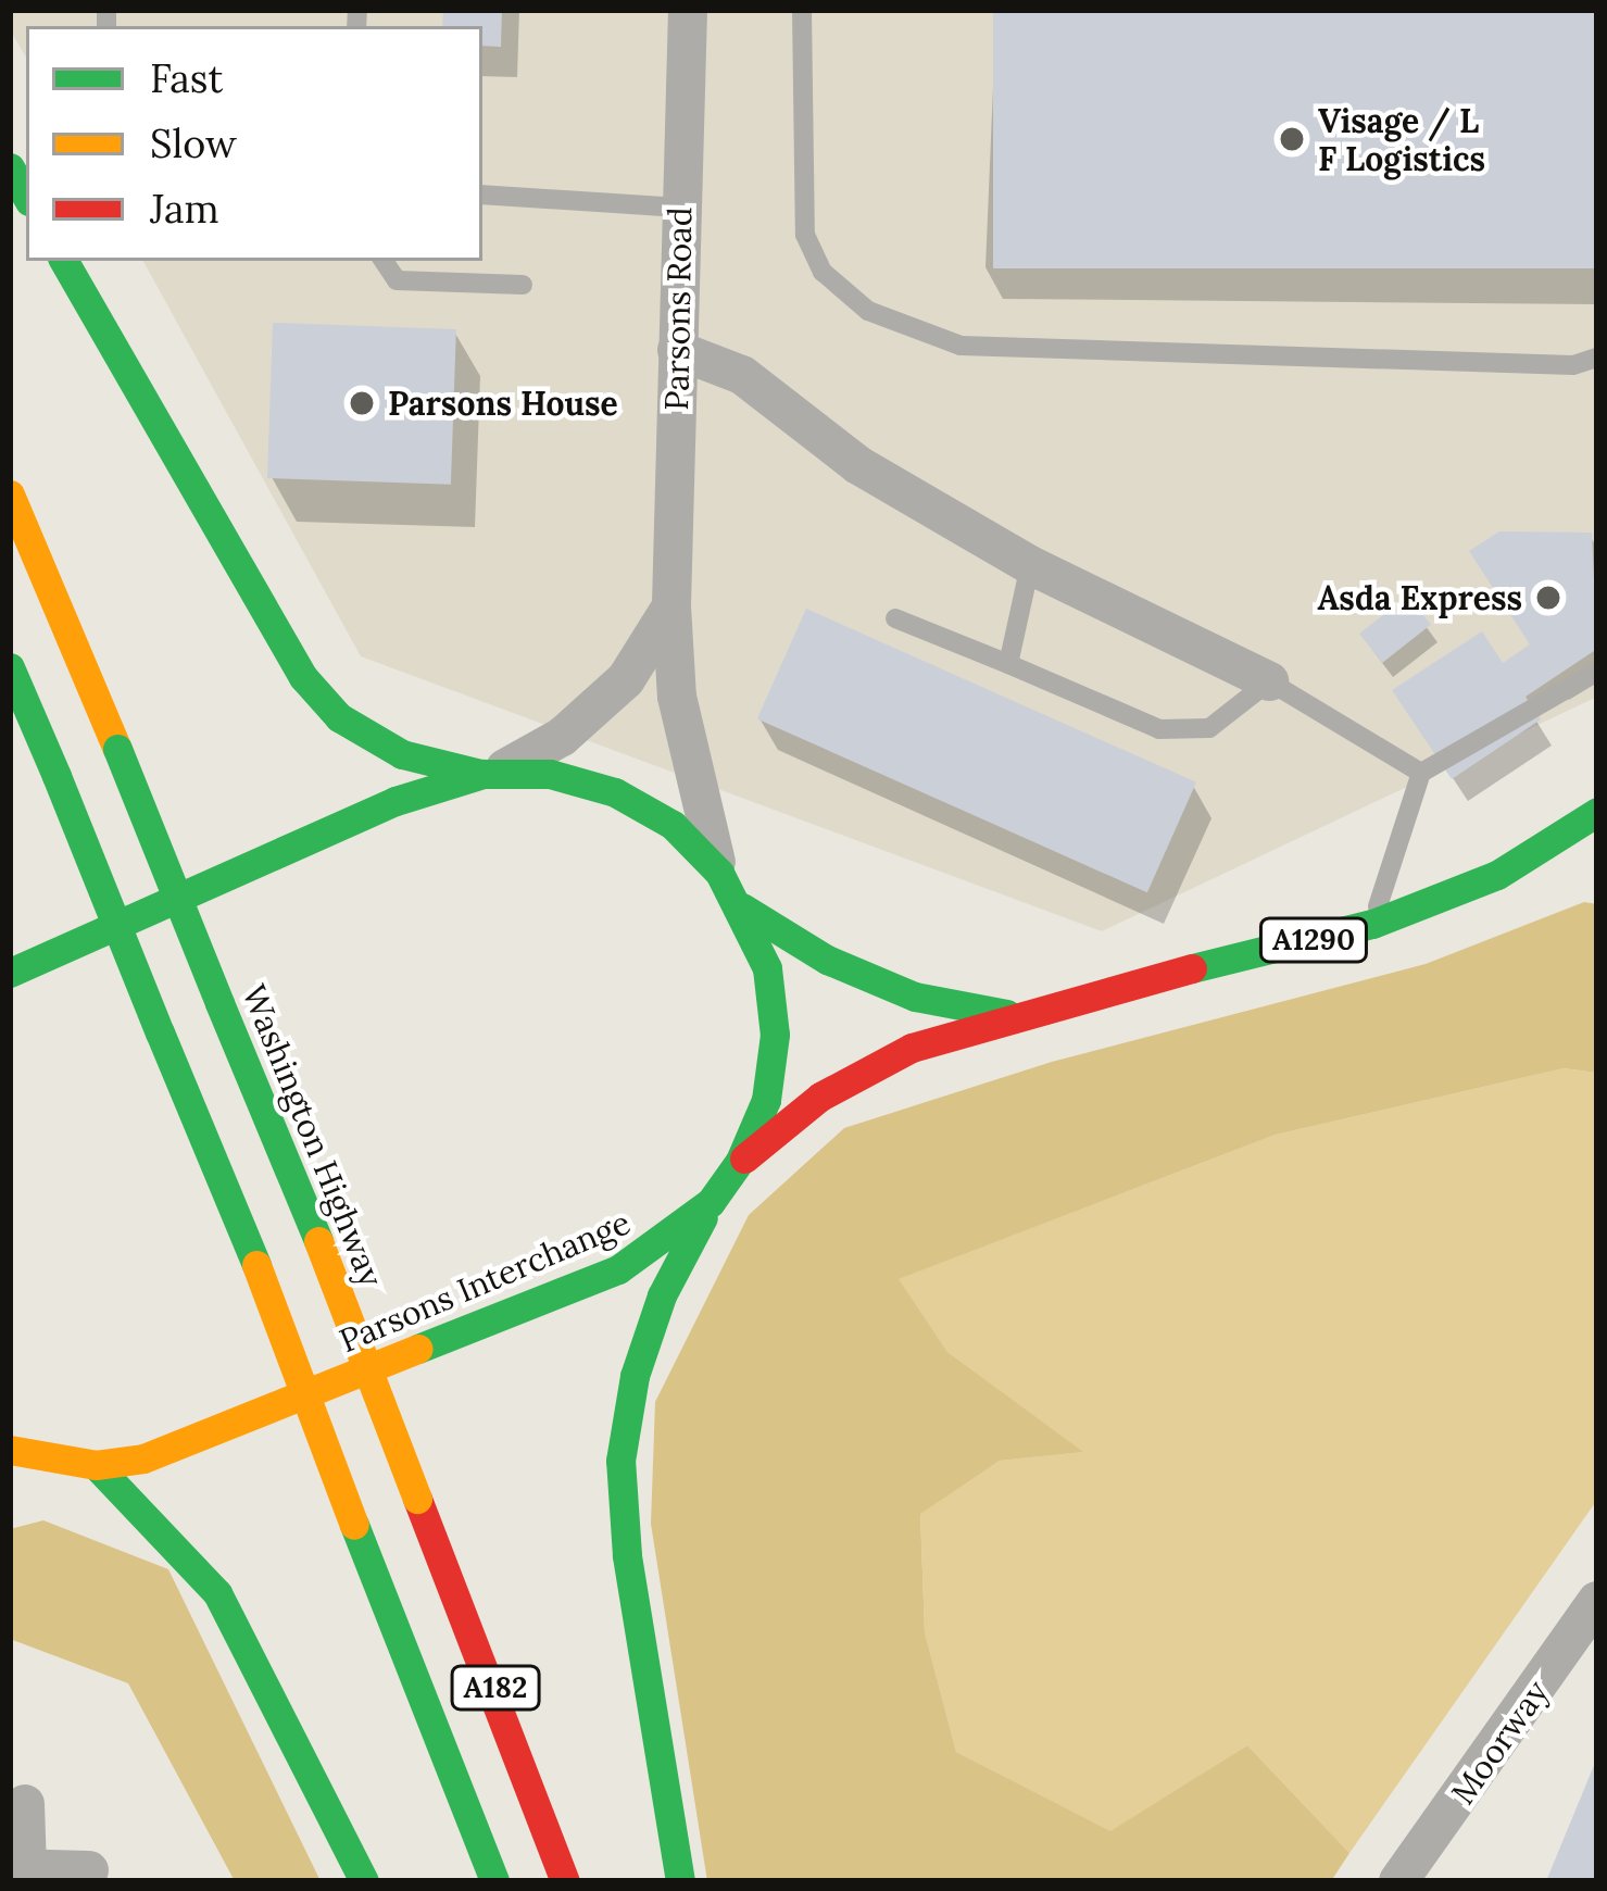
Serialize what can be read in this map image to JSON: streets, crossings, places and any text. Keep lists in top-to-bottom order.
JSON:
{
  "streets": {
    "main road": [
      "A1290",
      "Washington Highway",
      "Parsons Interchange",
      "A182"
    ],
    "street": ["Parsons Road", "Moorway"]
  },
  "crossings": [
    ["Parsons Road", "Parsons Interchange"],
    ["A1290", "Parsons Interchange"]
  ],
  "places": ["Visage / L F Logistics", "Parsons House", "Asda Express"],
  "legend": ["Fast", "Slow", "Jam"]
}
